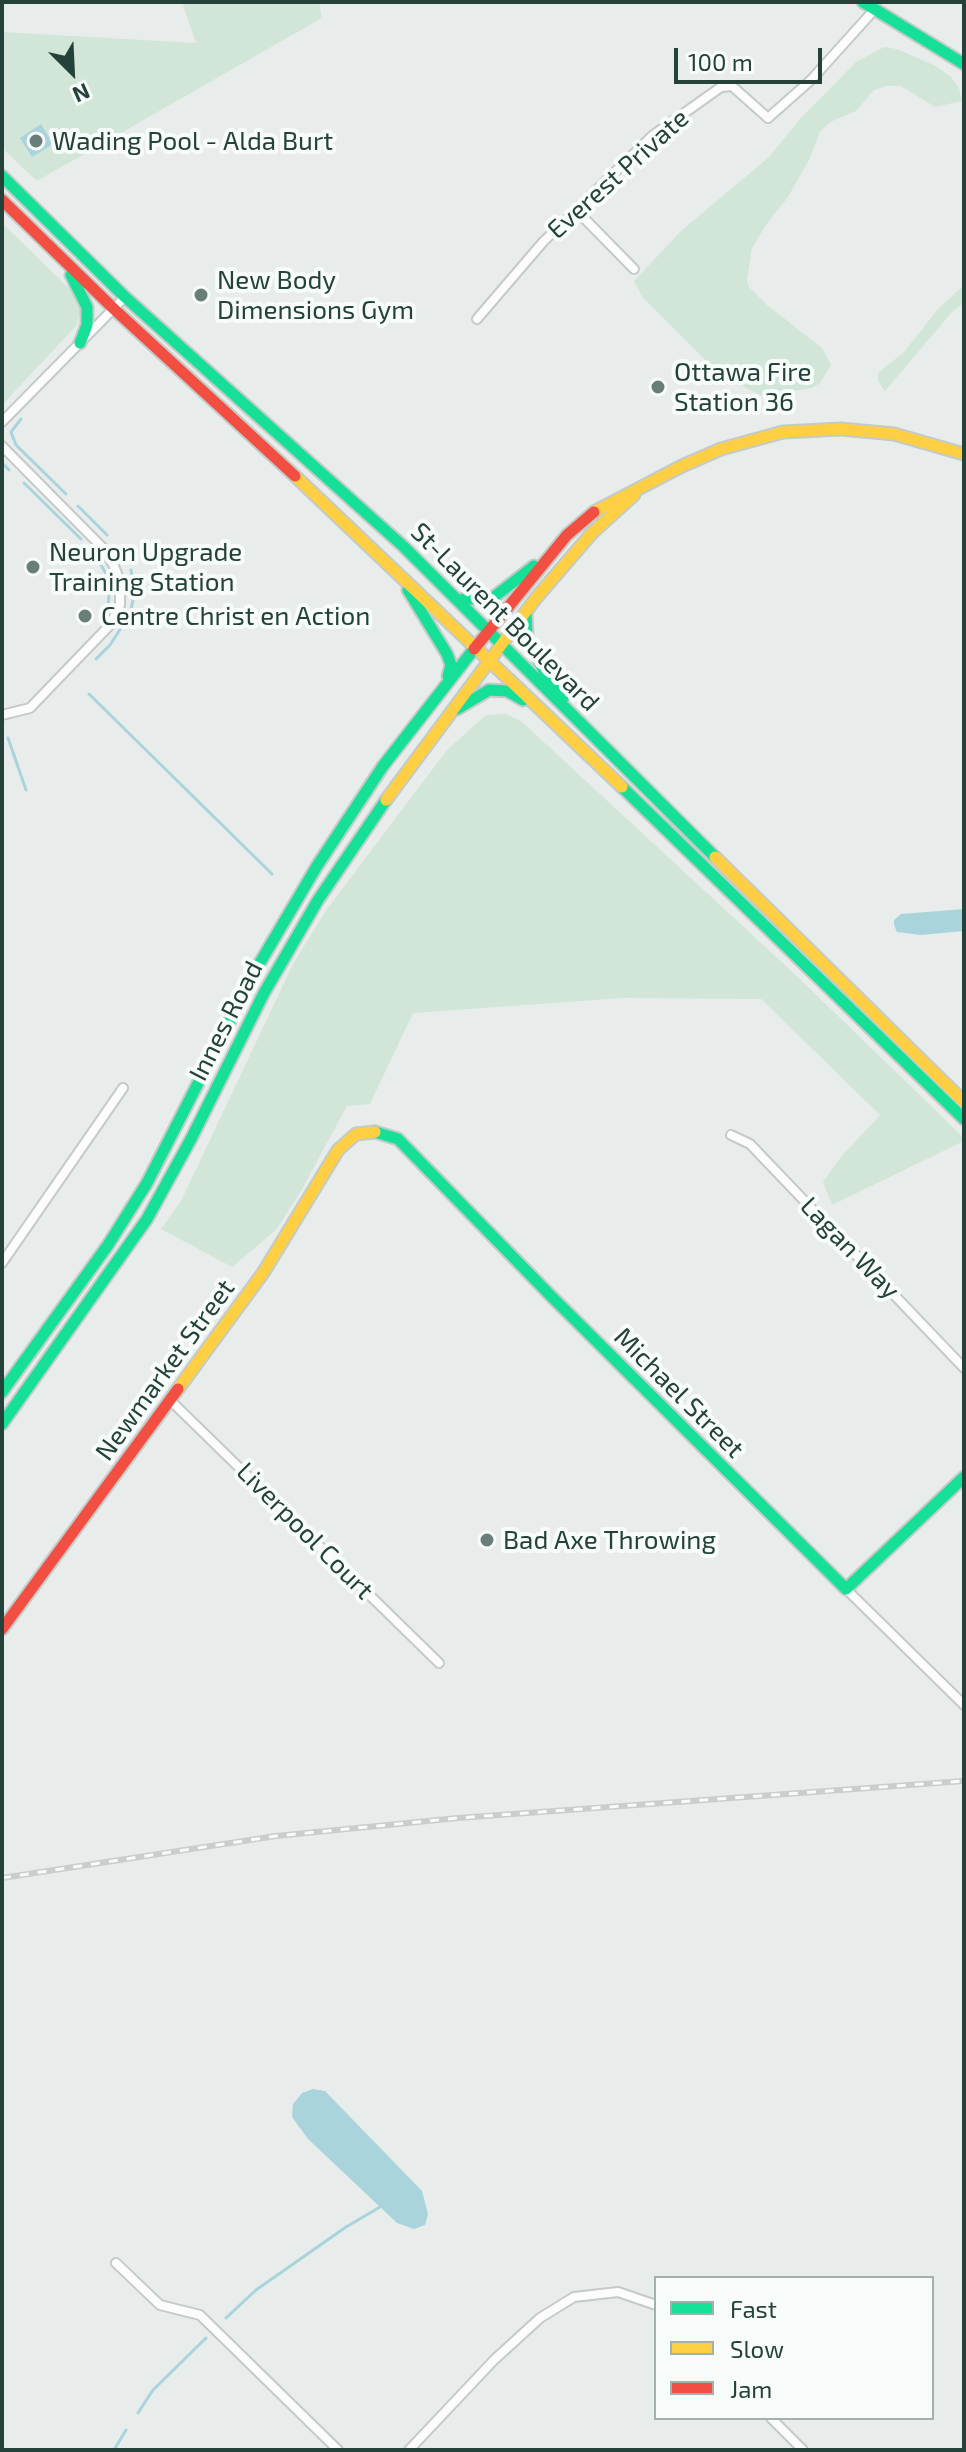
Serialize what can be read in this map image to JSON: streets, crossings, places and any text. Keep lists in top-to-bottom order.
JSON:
{
  "streets": {
    "main road": [
      "St-Laurent Boulevard",
      "Innes Road",
      "Newmarket Street",
      "Michael Street"
    ],
    "street": ["Everest Private", "Lagan Way", "Liverpool Court"]
  },
  "crossings": [
    ["St-Laurent Boulevard", "Innes Road"],
    ["Newmarket Street", "Michael Street"],
    ["Newmarket Street", "Liverpool Court"]
  ],
  "places": [
    "Wading Pool - Alda Burt",
    "New Body Dimensions Gym",
    "Ottawa Fire Station 36",
    "Neuron Upgrade Training Station",
    "Centre Christ en Action",
    "Bad Axe Throwing"
  ],
  "legend": ["Fast", "Slow", "Jam"],
  "scale_bar": "100 m",
  "north": "bottom right"
}
